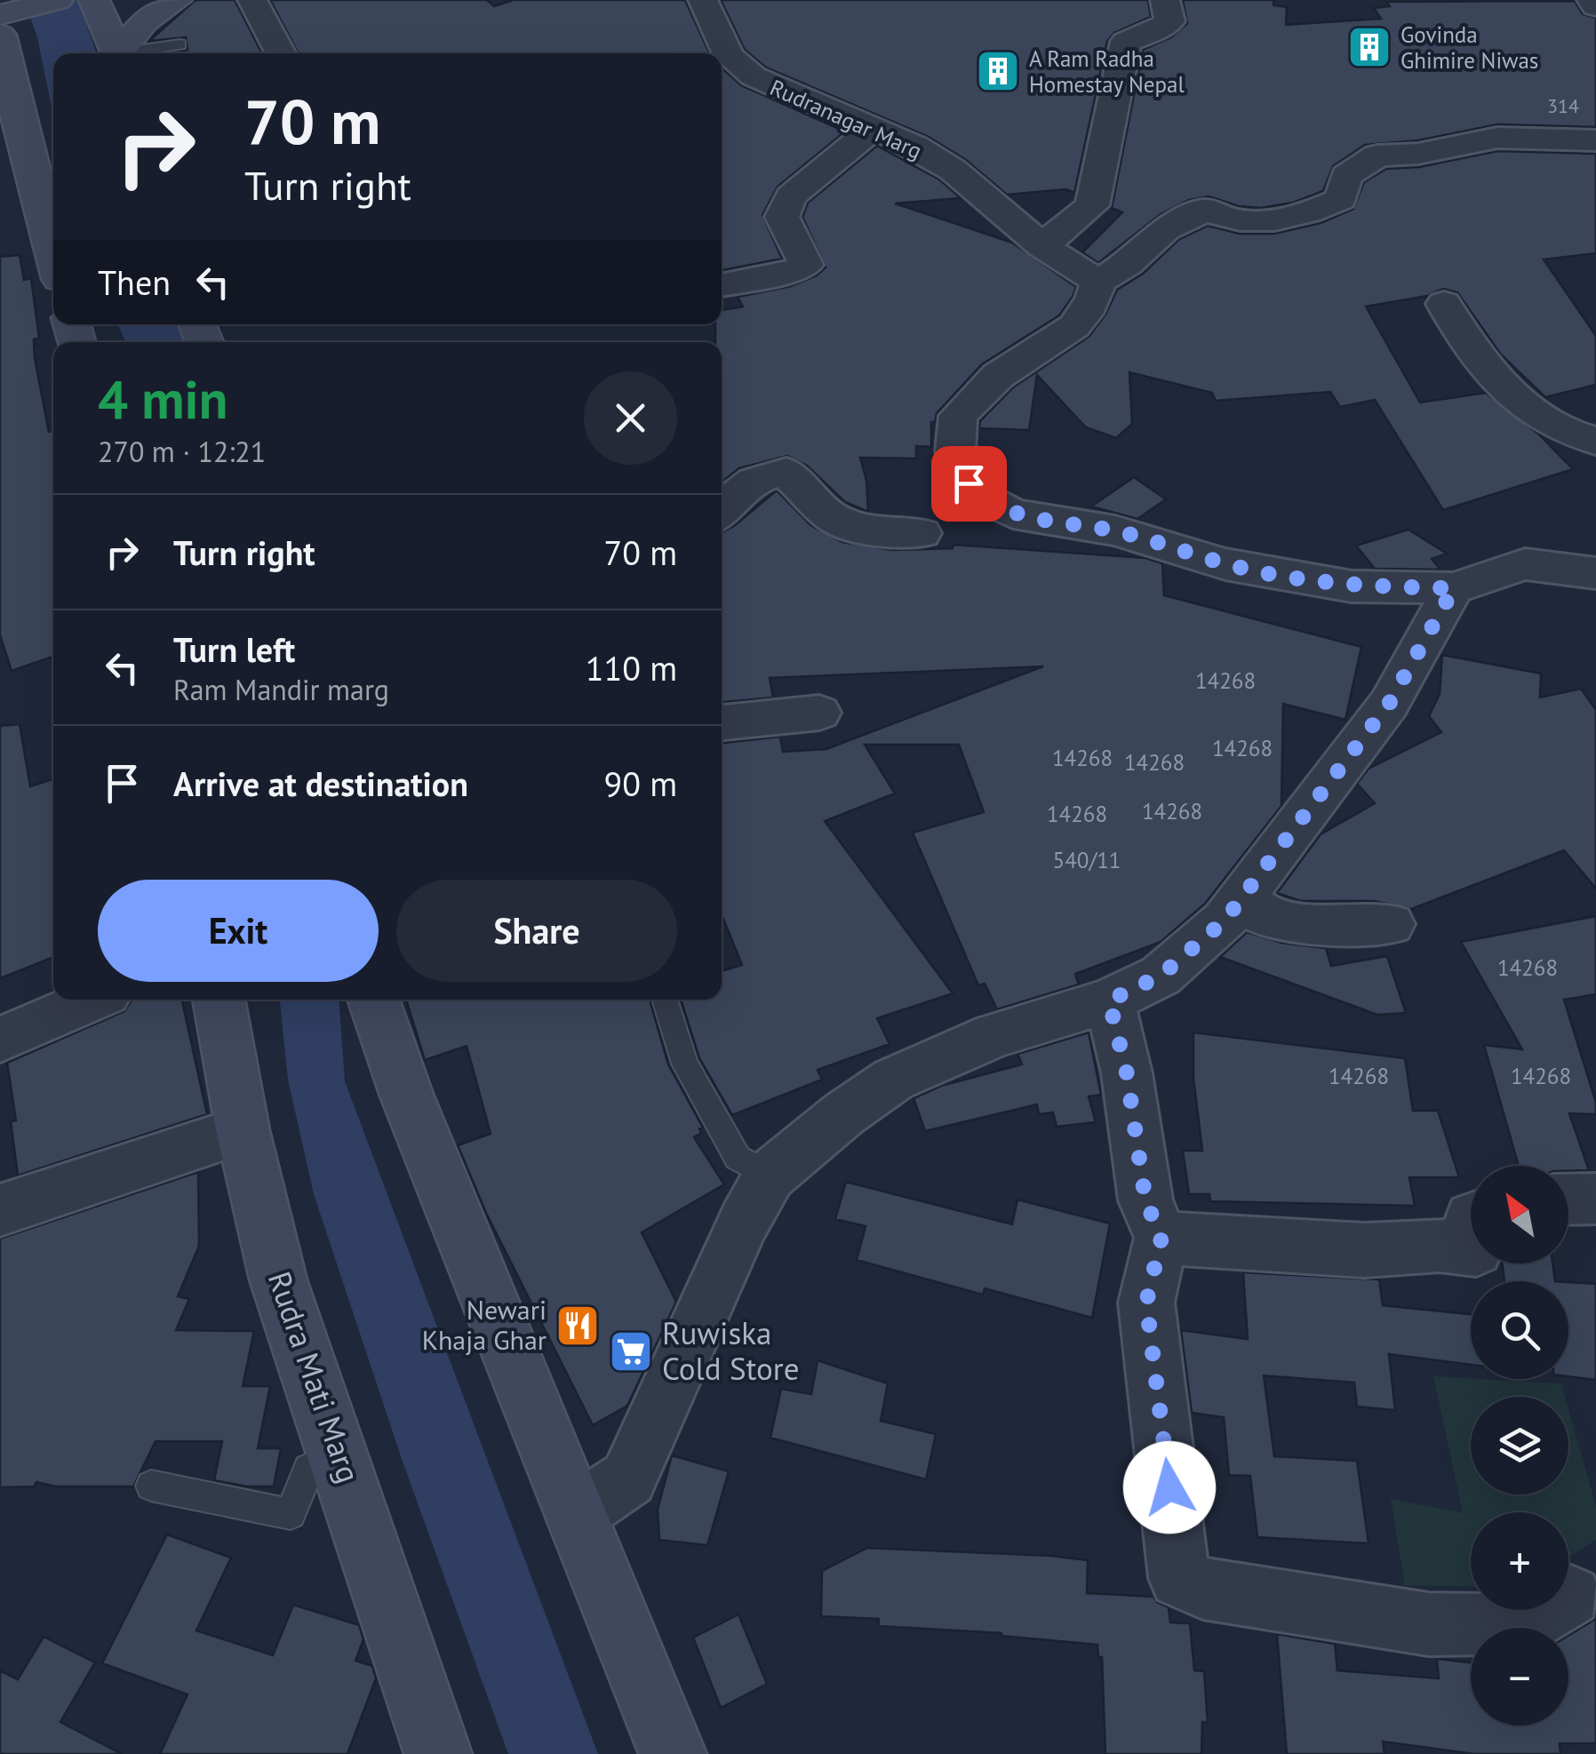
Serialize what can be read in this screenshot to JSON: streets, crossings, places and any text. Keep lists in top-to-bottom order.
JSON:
{
  "streets": {
    "street": ["Rudranagar Marg", "Rudra Mati Marg"]
  },
  "places": {
    "building": ["Govinda Ghimire Niwas", "A Ram Radha Homestay Nepal"],
    "restaurant": ["Newari Khaja Ghar"],
    "supermarket": ["Ruwiska Cold Store"]
  },
  "house_numbers": [
    "314",
    "14268",
    "14268",
    "14268",
    "14268",
    "14268",
    "14268",
    "540/11",
    "14268",
    "14268",
    "14268"
  ],
  "north": "top left",
  "page": {
    "turn": ["70 m", "Turn right"],
    "then": "Then",
    "heading": ["4 min", "270 m · 12:21"],
    "list": [
      {
        "name": "Turn right",
        "value": "70 m"
      },
      {
        "name": "Turn left",
        "note": "Ram Mandir marg",
        "value": "110 m"
      },
      {
        "name": "Arrive at destination",
        "value": "90 m"
      }
    ],
    "buttons": ["Exit", "Share"],
    "map_buttons": ["+", "−"]
  }
}
